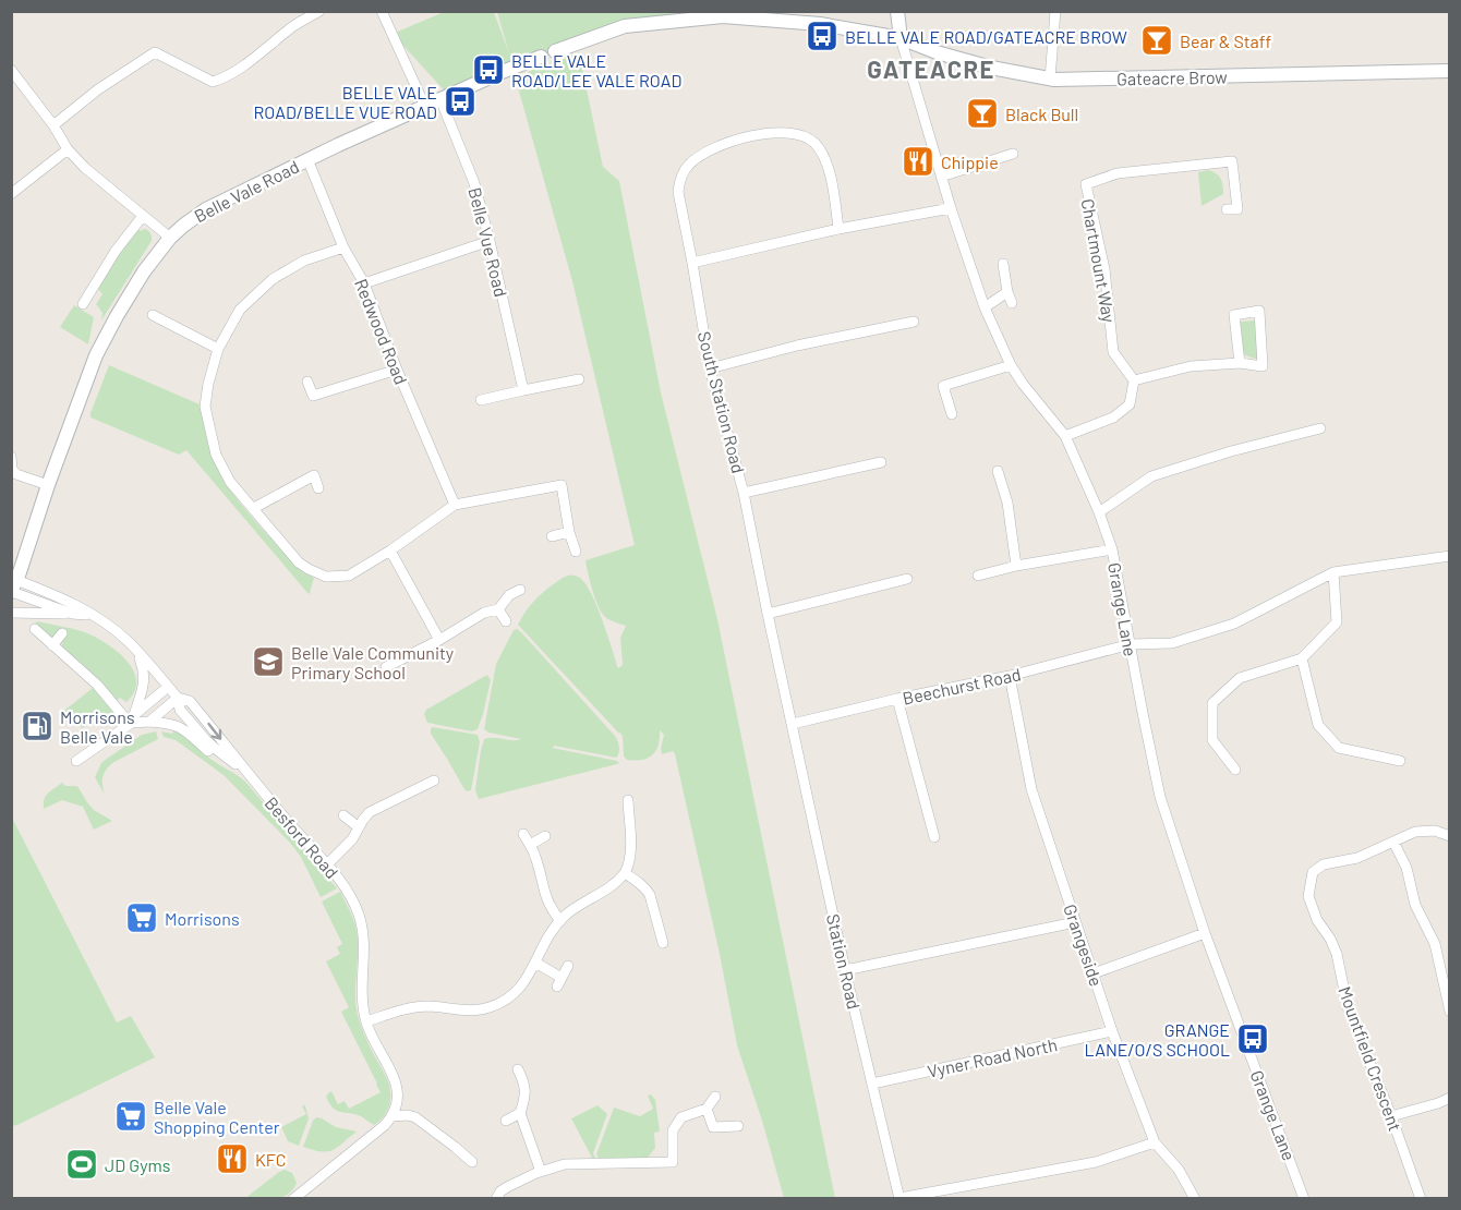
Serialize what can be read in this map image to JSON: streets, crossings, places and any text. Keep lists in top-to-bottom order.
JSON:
{
  "streets": {
    "main road": ["Gateacre Brow", "Belle Vale Road"],
    "street": [
      "Belle Vue Road",
      "Chartmount Way",
      "Redwood Road",
      "South Station Road",
      "Grange Lane",
      "Beechurst Road",
      "Besford Road",
      "Grangeside",
      "Station Road",
      "Vyner Road North",
      "Mountfield Crescent"
    ]
  },
  "crossings": [
    ["Gateacre Brow", "Grange Lane"],
    ["Belle Vale Road", "Belle Vue Road"],
    ["Belle Vale Road", "Redwood Road"],
    ["Belle Vale Road", "Besford Road"],
    ["South Station Road", "Beechurst Road"],
    ["South Station Road", "Station Road"],
    ["Grange Lane", "Beechurst Road"],
    ["Beechurst Road", "Grangeside"],
    ["Beechurst Road", "Station Road"],
    ["Grangeside", "Vyner Road North"],
    ["Station Road", "Vyner Road North"]
  ],
  "districts": ["GATEACRE"],
  "places": {
    "bus stop": [
      "BELLE VALE ROAD/GATEACRE BROW",
      "BELLE VALE ROAD/LEE VALE ROAD",
      "BELLE VALE ROAD/BELLE VUE ROAD",
      "GRANGE LANE/O/S SCHOOL"
    ],
    "bar": ["Bear & Staff", "Black Bull"],
    "restaurant": ["Chippie", "KFC"],
    "school or university": ["Belle Vale Community Primary School"],
    "fuel station": ["Morrisons Belle Vale"],
    "supermarket": ["Morrisons", "Belle Vale Shopping Center"],
    "sports": ["JD Gyms"]
  }
}
